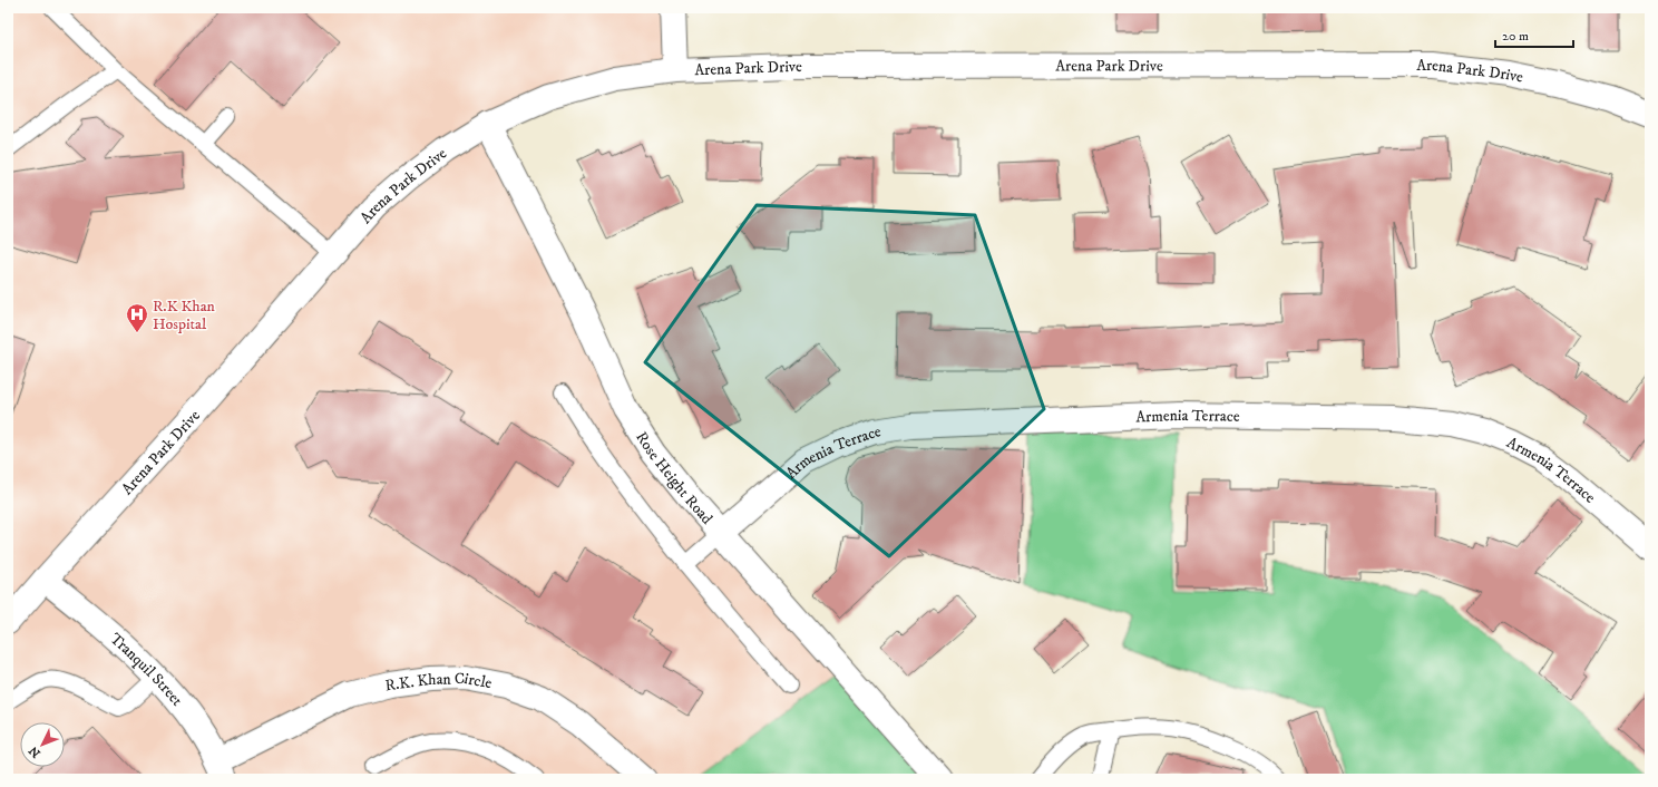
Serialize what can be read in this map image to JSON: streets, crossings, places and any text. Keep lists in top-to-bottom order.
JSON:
{
  "streets": {
    "street": [
      "Arena Park Drive",
      "Armenia Terrace",
      "Rose Height Road",
      "Tranquil Street",
      "R.K. Khan Circle"
    ]
  },
  "crossings": [
    ["Arena Park Drive", "Rose Height Road"],
    ["Arena Park Drive", "Tranquil Street"],
    ["Armenia Terrace", "Rose Height Road"],
    ["Tranquil Street", "R.K. Khan Circle"]
  ],
  "places": {
    "hospital": ["R.K Khan Hospital"]
  },
  "scale_bar": "20 m",
  "north": "bottom left"
}
